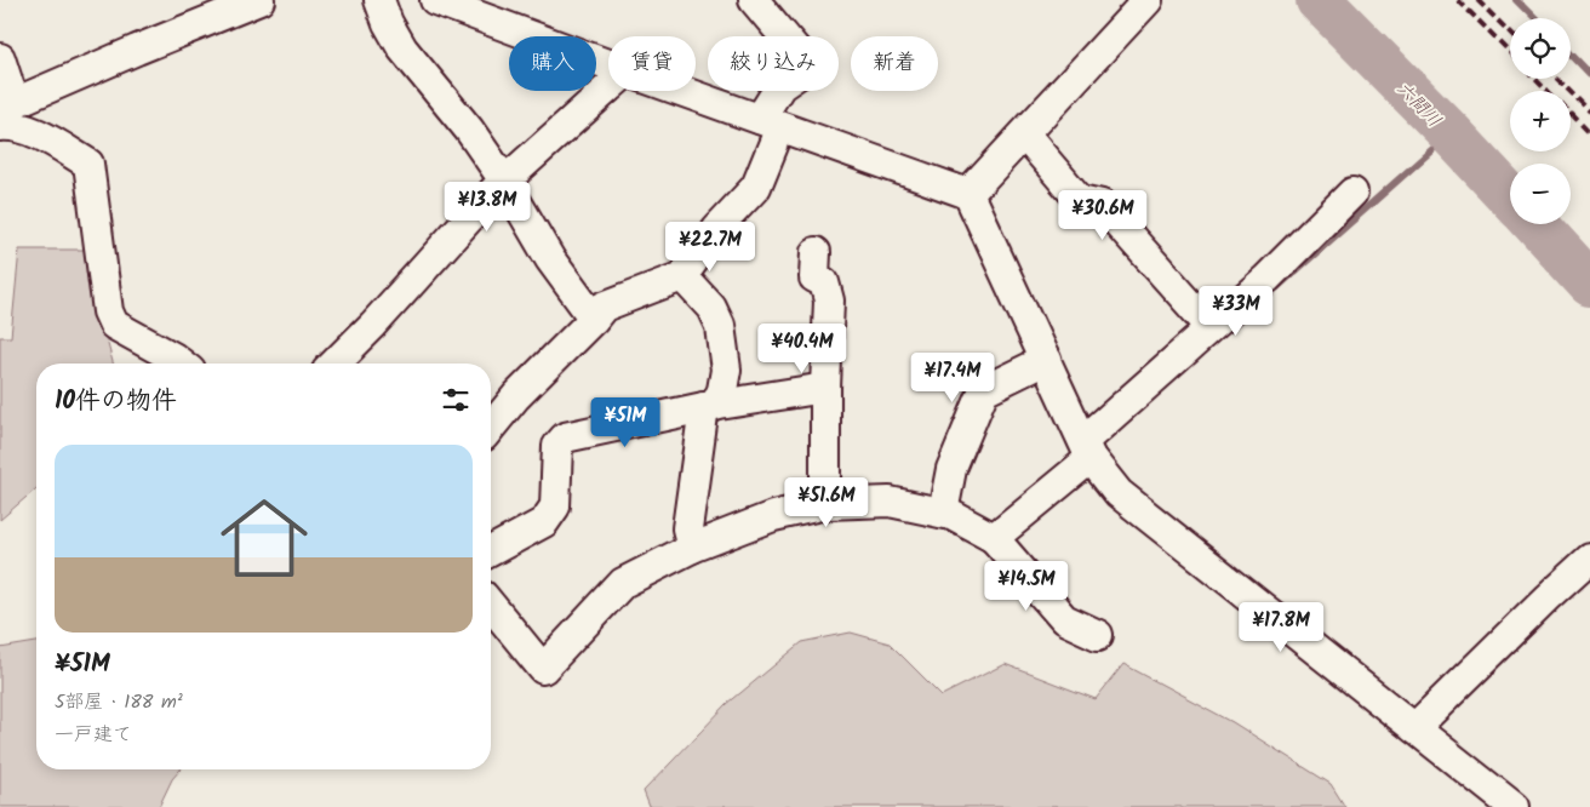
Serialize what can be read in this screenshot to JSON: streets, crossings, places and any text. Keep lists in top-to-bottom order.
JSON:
{
  "water": ["六間川"],
  "page": {
    "map_buttons": ["+", "−"],
    "chip": [
      "購入",
      "賃貸",
      "絞り込み",
      "新着"
    ],
    "price": [
      "¥13.8M",
      "¥30.6M",
      "¥22.7M",
      "¥33M",
      "¥40.4M",
      "¥17.4M",
      "¥51M",
      "¥51.6M",
      "¥14.5M",
      "¥17.8M"
    ],
    "heading": "10件の物件",
    "list": [
      {
        "name": "¥51M",
        "note": "5部屋 · 188 m² · 一戸建て"
      }
    ]
  }
}
